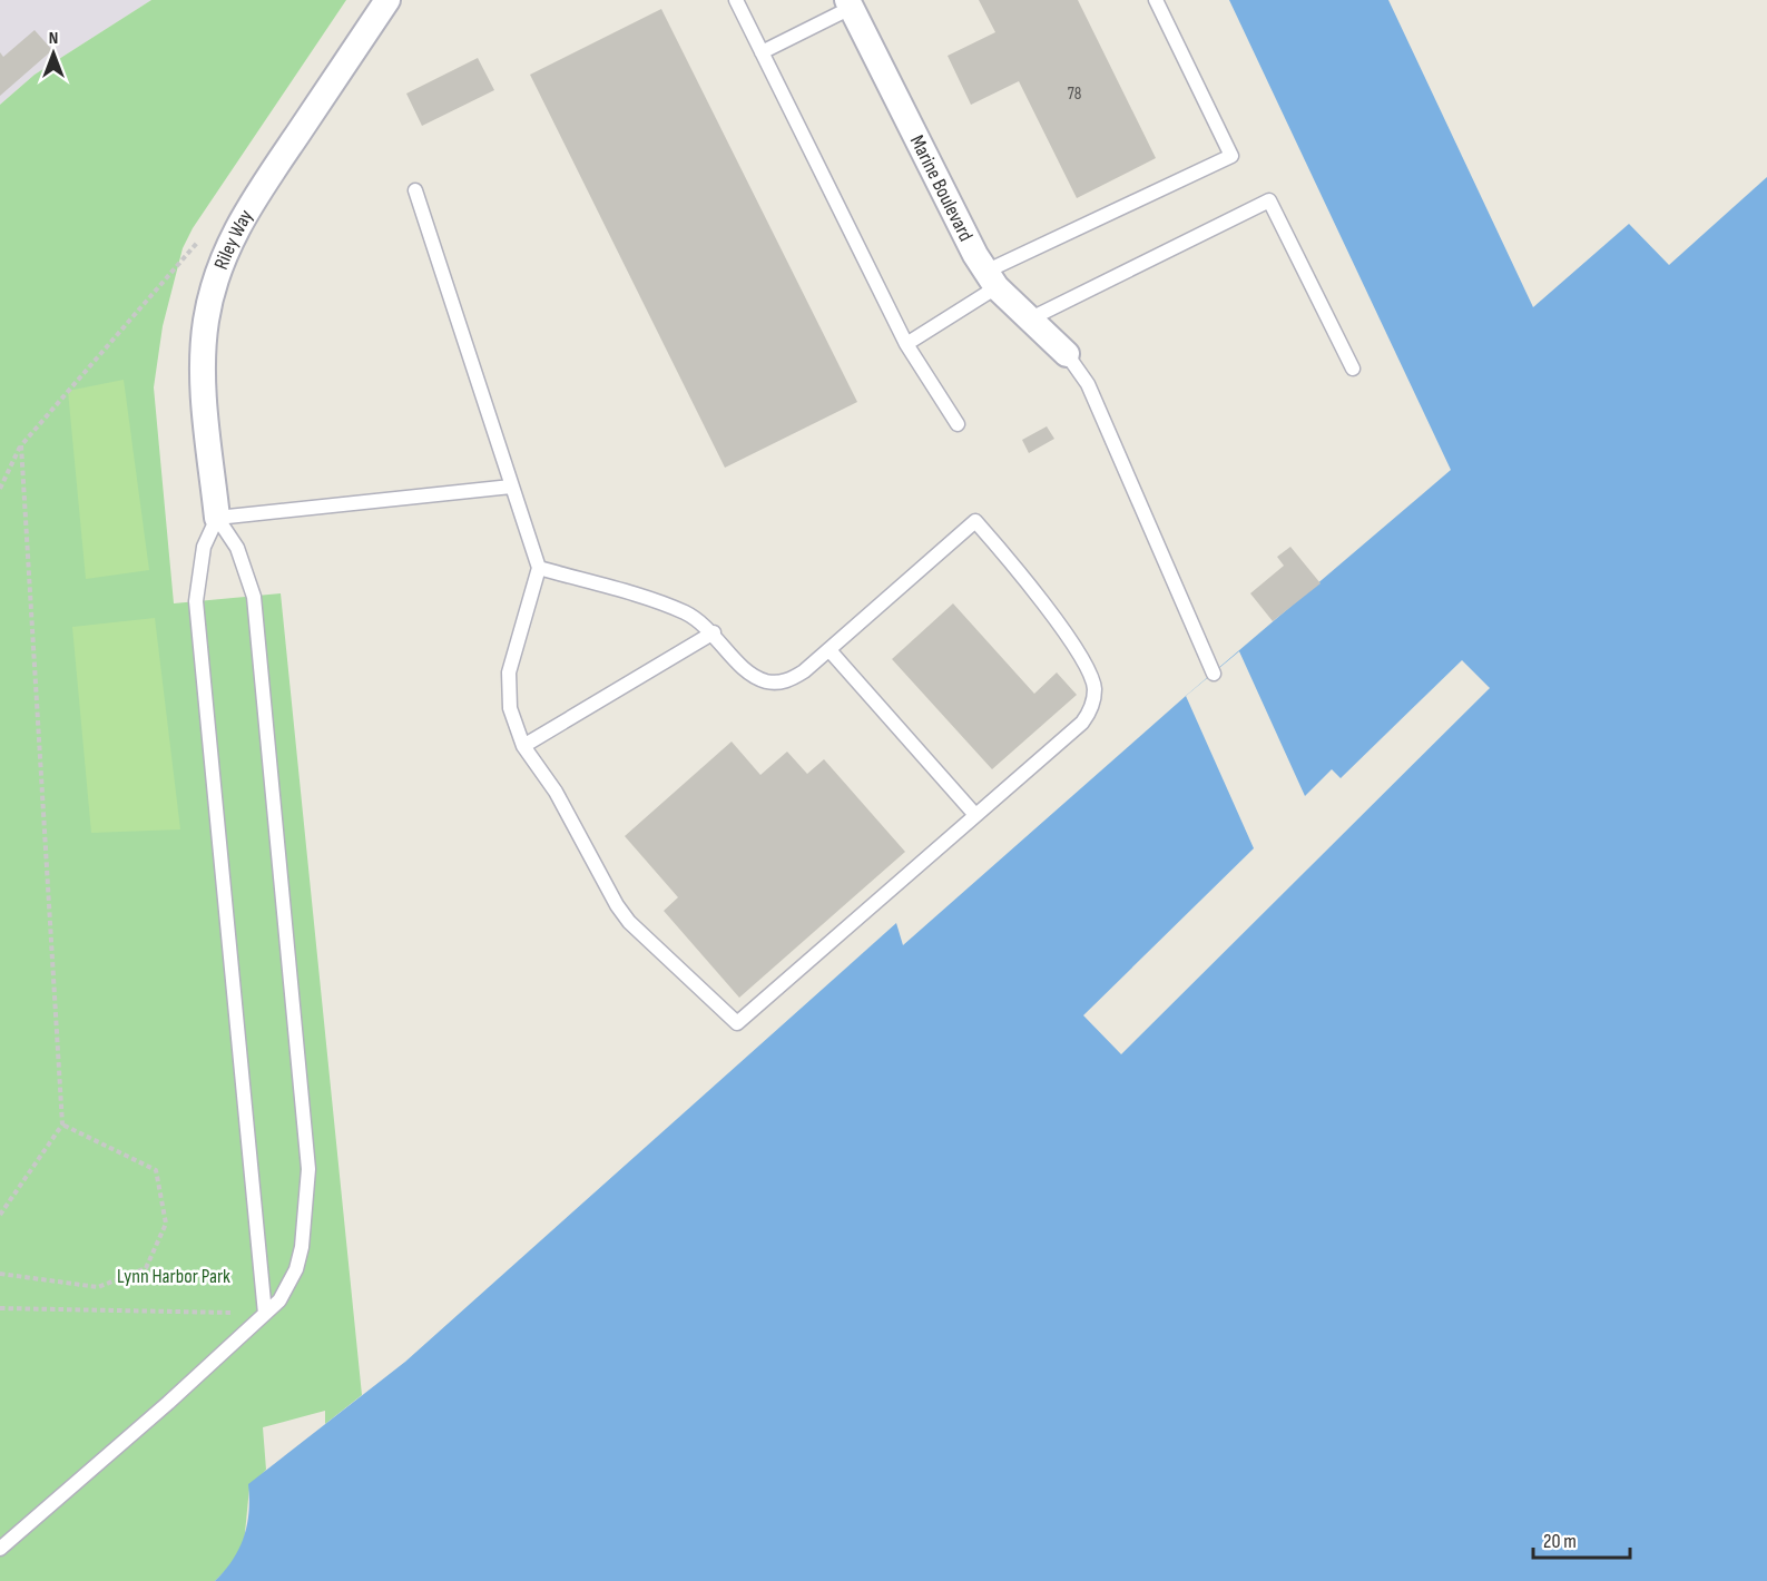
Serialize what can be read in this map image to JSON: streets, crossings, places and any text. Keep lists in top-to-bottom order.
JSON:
{
  "streets": {
    "street": ["Marine Boulevard", "Riley Way"]
  },
  "parks": ["Lynn Harbor Park"],
  "house_numbers": ["78"],
  "scale_bar": "20 m",
  "north": "top"
}
